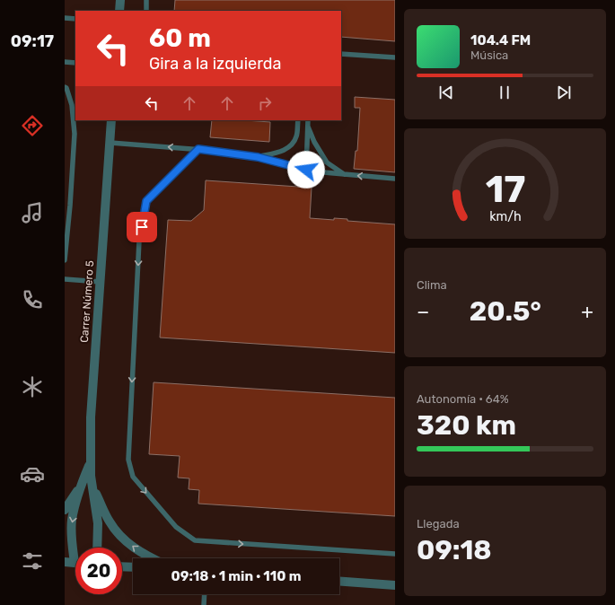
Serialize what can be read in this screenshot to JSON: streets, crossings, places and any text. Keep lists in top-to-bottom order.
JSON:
{
  "streets": {
    "street": ["Carrer Número 5"]
  },
  "page": {
    "tabs": "09:17",
    "turn": ["60 m", "Gira a la izquierda"],
    "song": ["104.4 FM", "Música"],
    "tile": [
      "Clima",
      ["Autonomía · 64%", "320 km"],
      ["Llegada", "09:18"]
    ],
    "heat": ["−", "20.5°", "+"],
    "limit": "20",
    "trip": "09:18 · 1 min · 110 m",
    "gauge": ["17", "km/h"]
  }
}
